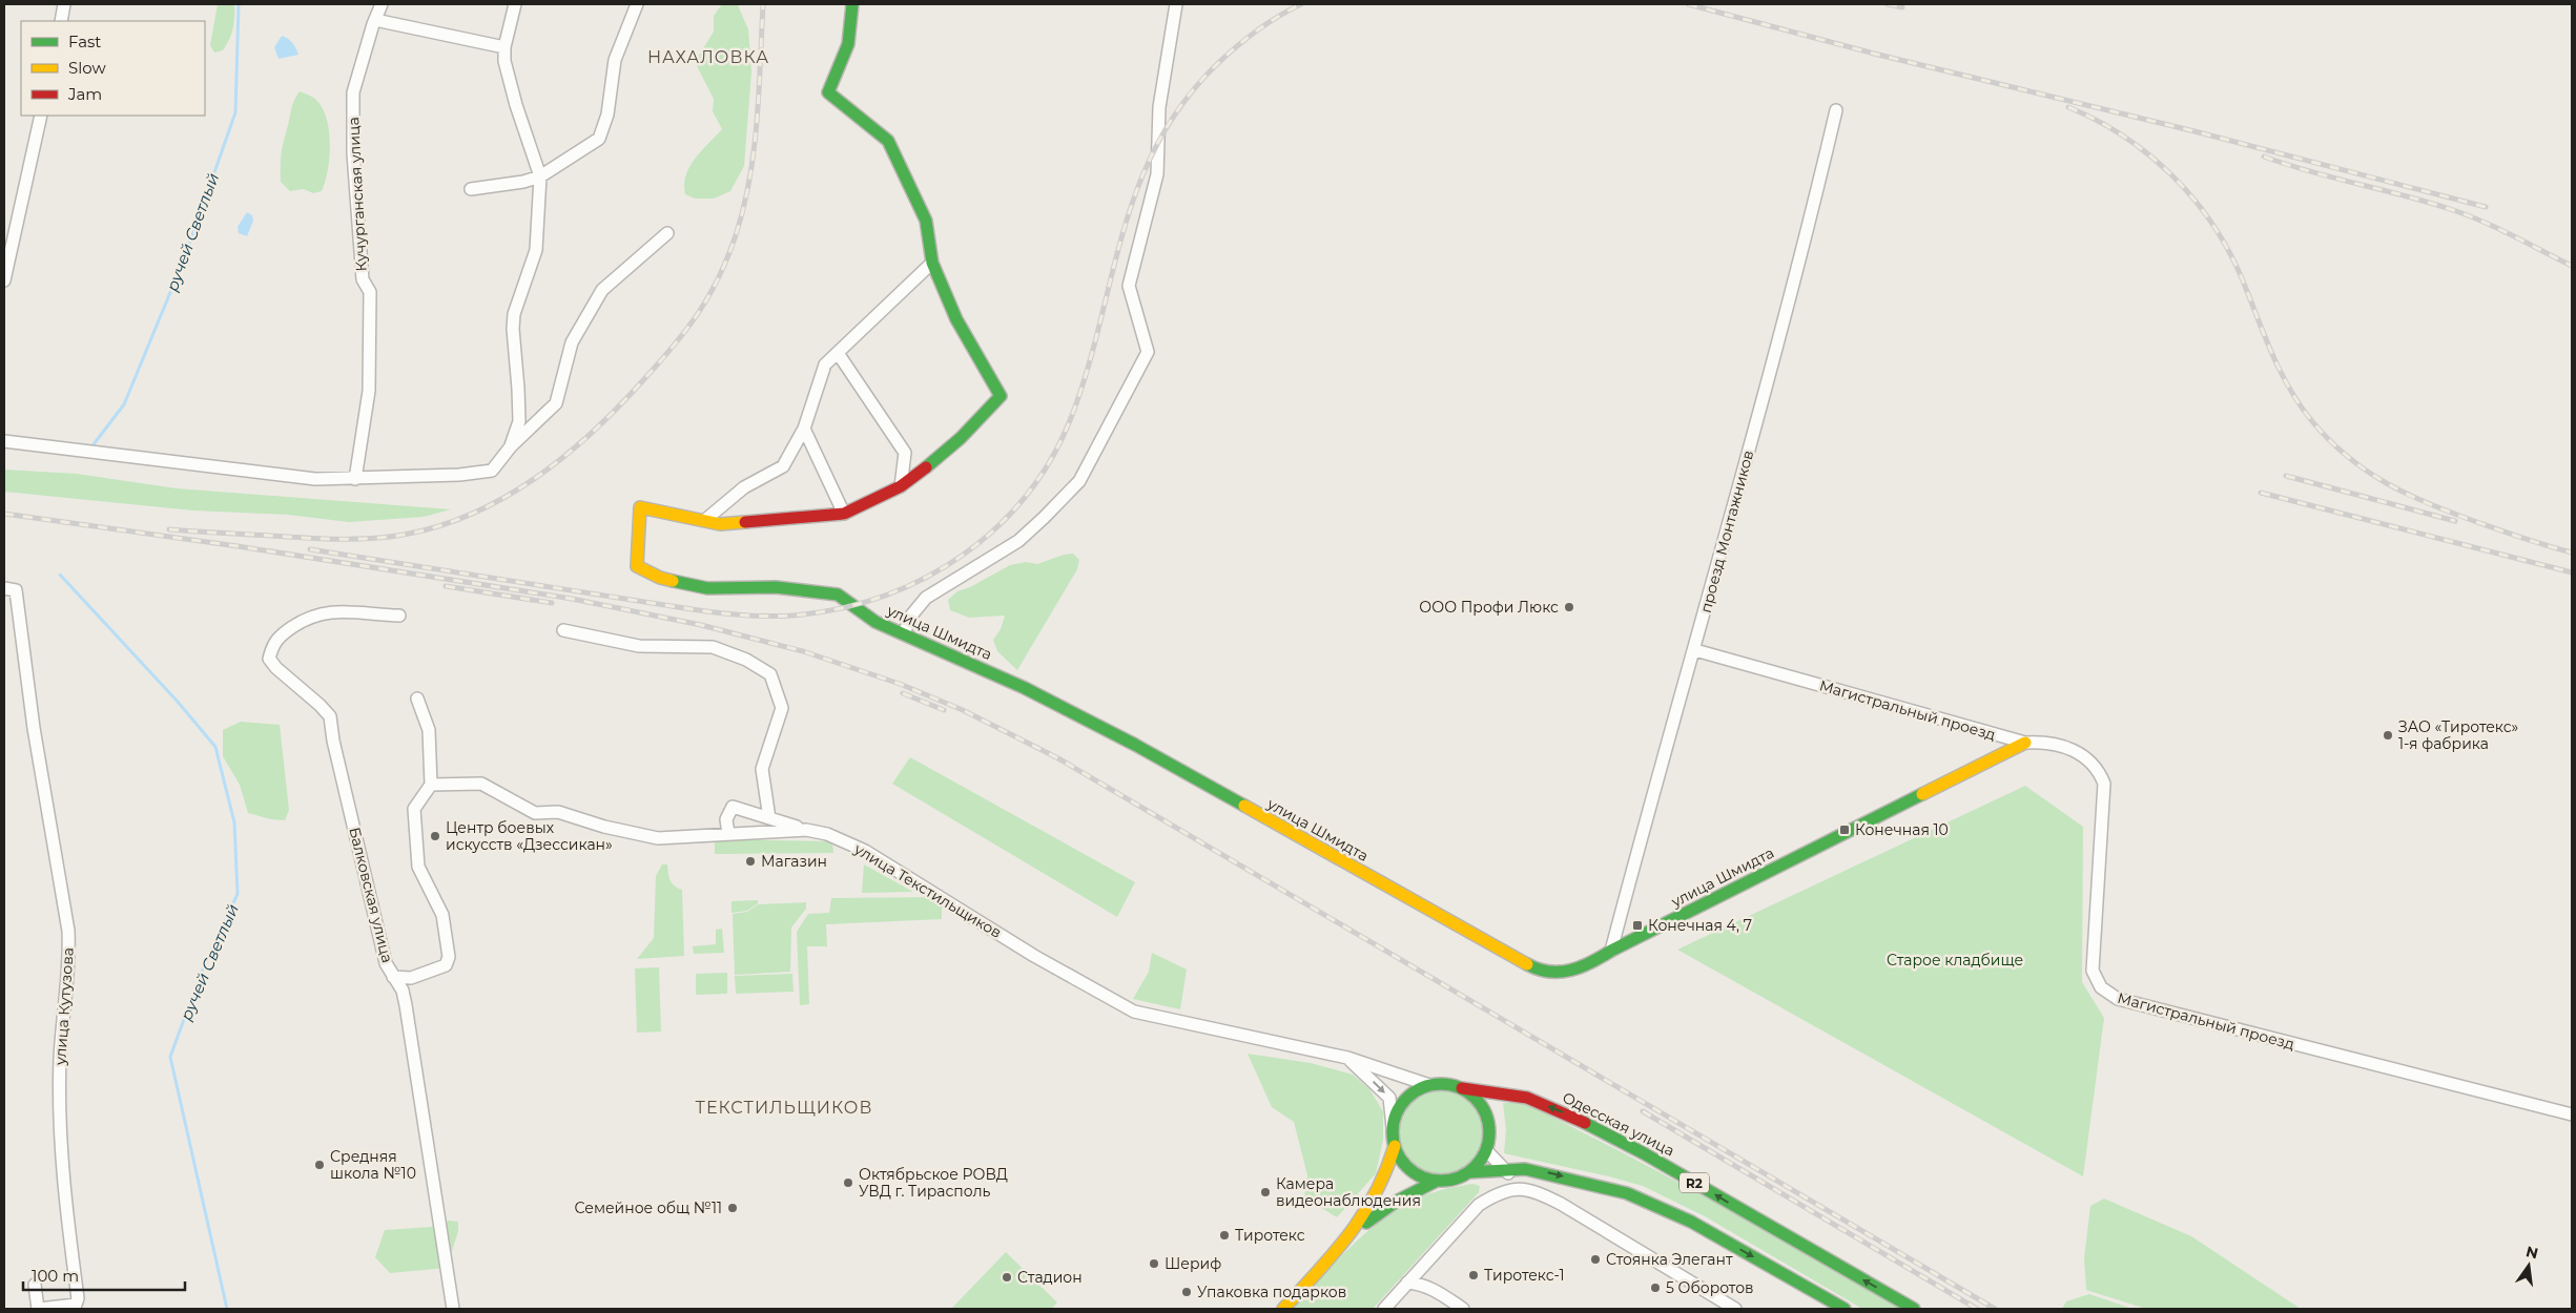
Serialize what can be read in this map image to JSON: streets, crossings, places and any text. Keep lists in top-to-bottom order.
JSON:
{
  "streets": {
    "street": [
      "Кучурганская улица",
      "проезд Монтажников",
      "улица Шмидта",
      "Магистральный проезд",
      "улица Текстильщиков",
      "Балковская улица",
      "улица Кутузова",
      "Одесская улица",
      "R2"
    ]
  },
  "crossings": [
    ["проезд Монтажников", "улица Шмидта"],
    ["проезд Монтажников", "Магистральный проезд"],
    ["улица Шмидта", "Магистральный проезд"],
    ["улица Текстильщиков", "Одесская улица"],
    ["улица Текстильщиков", "R2"],
    ["Одесская улица", "R2"]
  ],
  "districts": ["НАХАЛОВКА", "ТЕКСТИЛЬЩИКОВ"],
  "water": ["ручей Светлый"],
  "parks": ["Старое кладбище"],
  "places": {
    "other": [
      "ООО Профи Люкс",
      "ЗАО «Тиротекс» 1-я фабрика",
      "Центр боевых искусств «Дзессикан»",
      "Магазин",
      "Средняя школа №10",
      "Октябрьское РОВД УВД г. Тирасполь",
      "Камера видеонаблюдения",
      "Семейное общ №11",
      "Тиротекс",
      "Стоянка Элегант",
      "Шериф",
      "Тиротекс-1",
      "Стадион",
      "5 Оборотов",
      "Упаковка подарков"
    ],
    "transit": ["Конечная 10", "Конечная 4, 7"]
  },
  "legend": ["Fast", "Slow", "Jam"],
  "scale_bar": "100 m",
  "north": "top"
}
